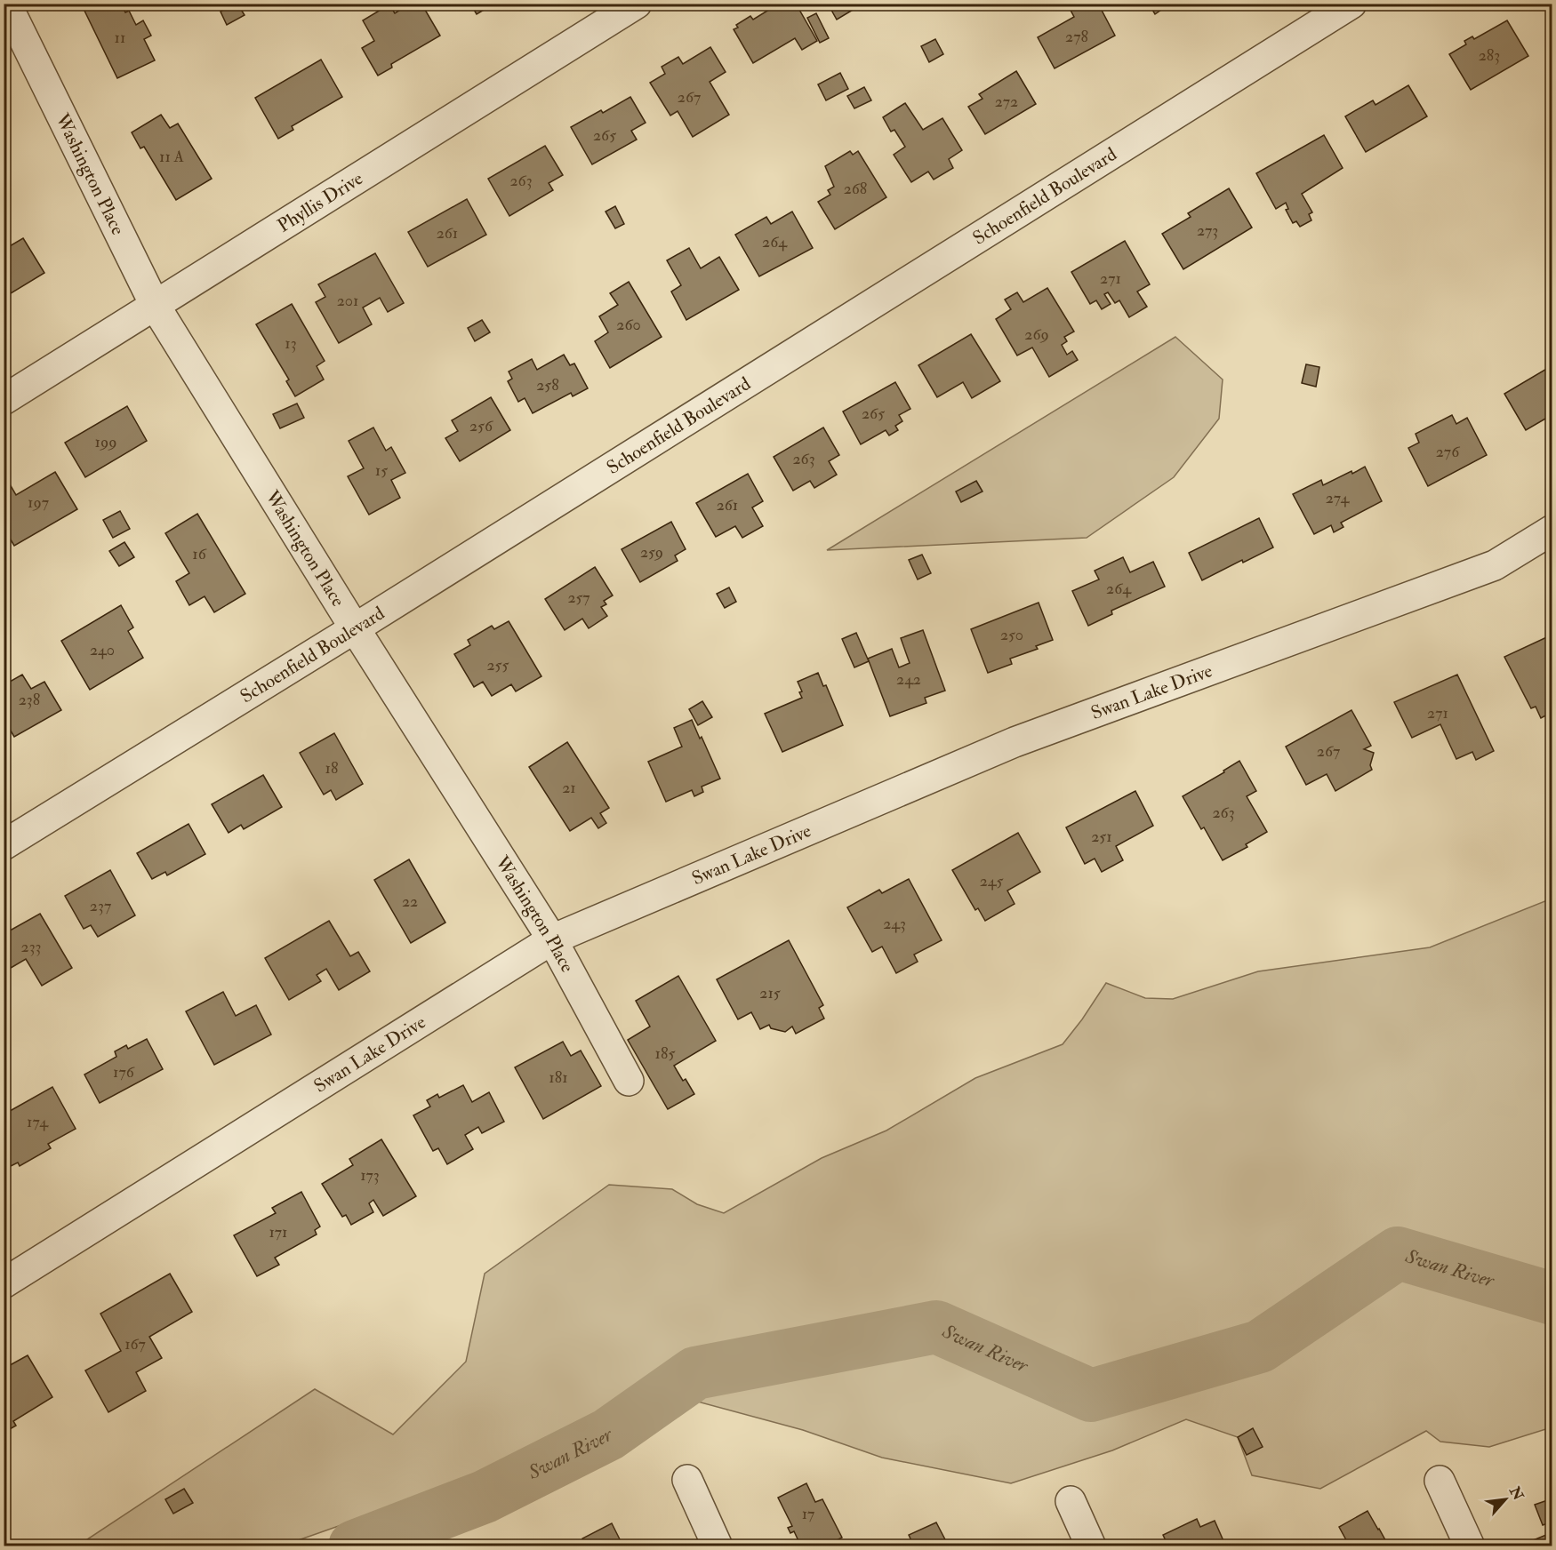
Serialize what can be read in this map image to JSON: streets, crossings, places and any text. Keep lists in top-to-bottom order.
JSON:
{
  "streets": {
    "street": [
      "Washington Place",
      "Schoenfield Boulevard",
      "Phyllis Drive",
      "Swan Lake Drive"
    ]
  },
  "crossings": [
    ["Washington Place", "Schoenfield Boulevard"],
    ["Washington Place", "Phyllis Drive"],
    ["Washington Place", "Swan Lake Drive"]
  ],
  "water": ["Swan River"],
  "house_numbers": [
    "278",
    "11",
    "283",
    "267",
    "272",
    "265",
    "11 A",
    "263",
    "268",
    "273",
    "261",
    "264",
    "271",
    "201",
    "260",
    "269",
    "13",
    "258",
    "265",
    "256",
    "199",
    "276",
    "263",
    "15",
    "274",
    "197",
    "261",
    "259",
    "16",
    "264",
    "257",
    "250",
    "240",
    "255",
    "242",
    "238",
    "271",
    "267",
    "18",
    "21",
    "263",
    "251",
    "245",
    "22",
    "237",
    "243",
    "233",
    "215",
    "185",
    "176",
    "181",
    "174",
    "173",
    "171",
    "167",
    "17"
  ],
  "north": "top right"
}
